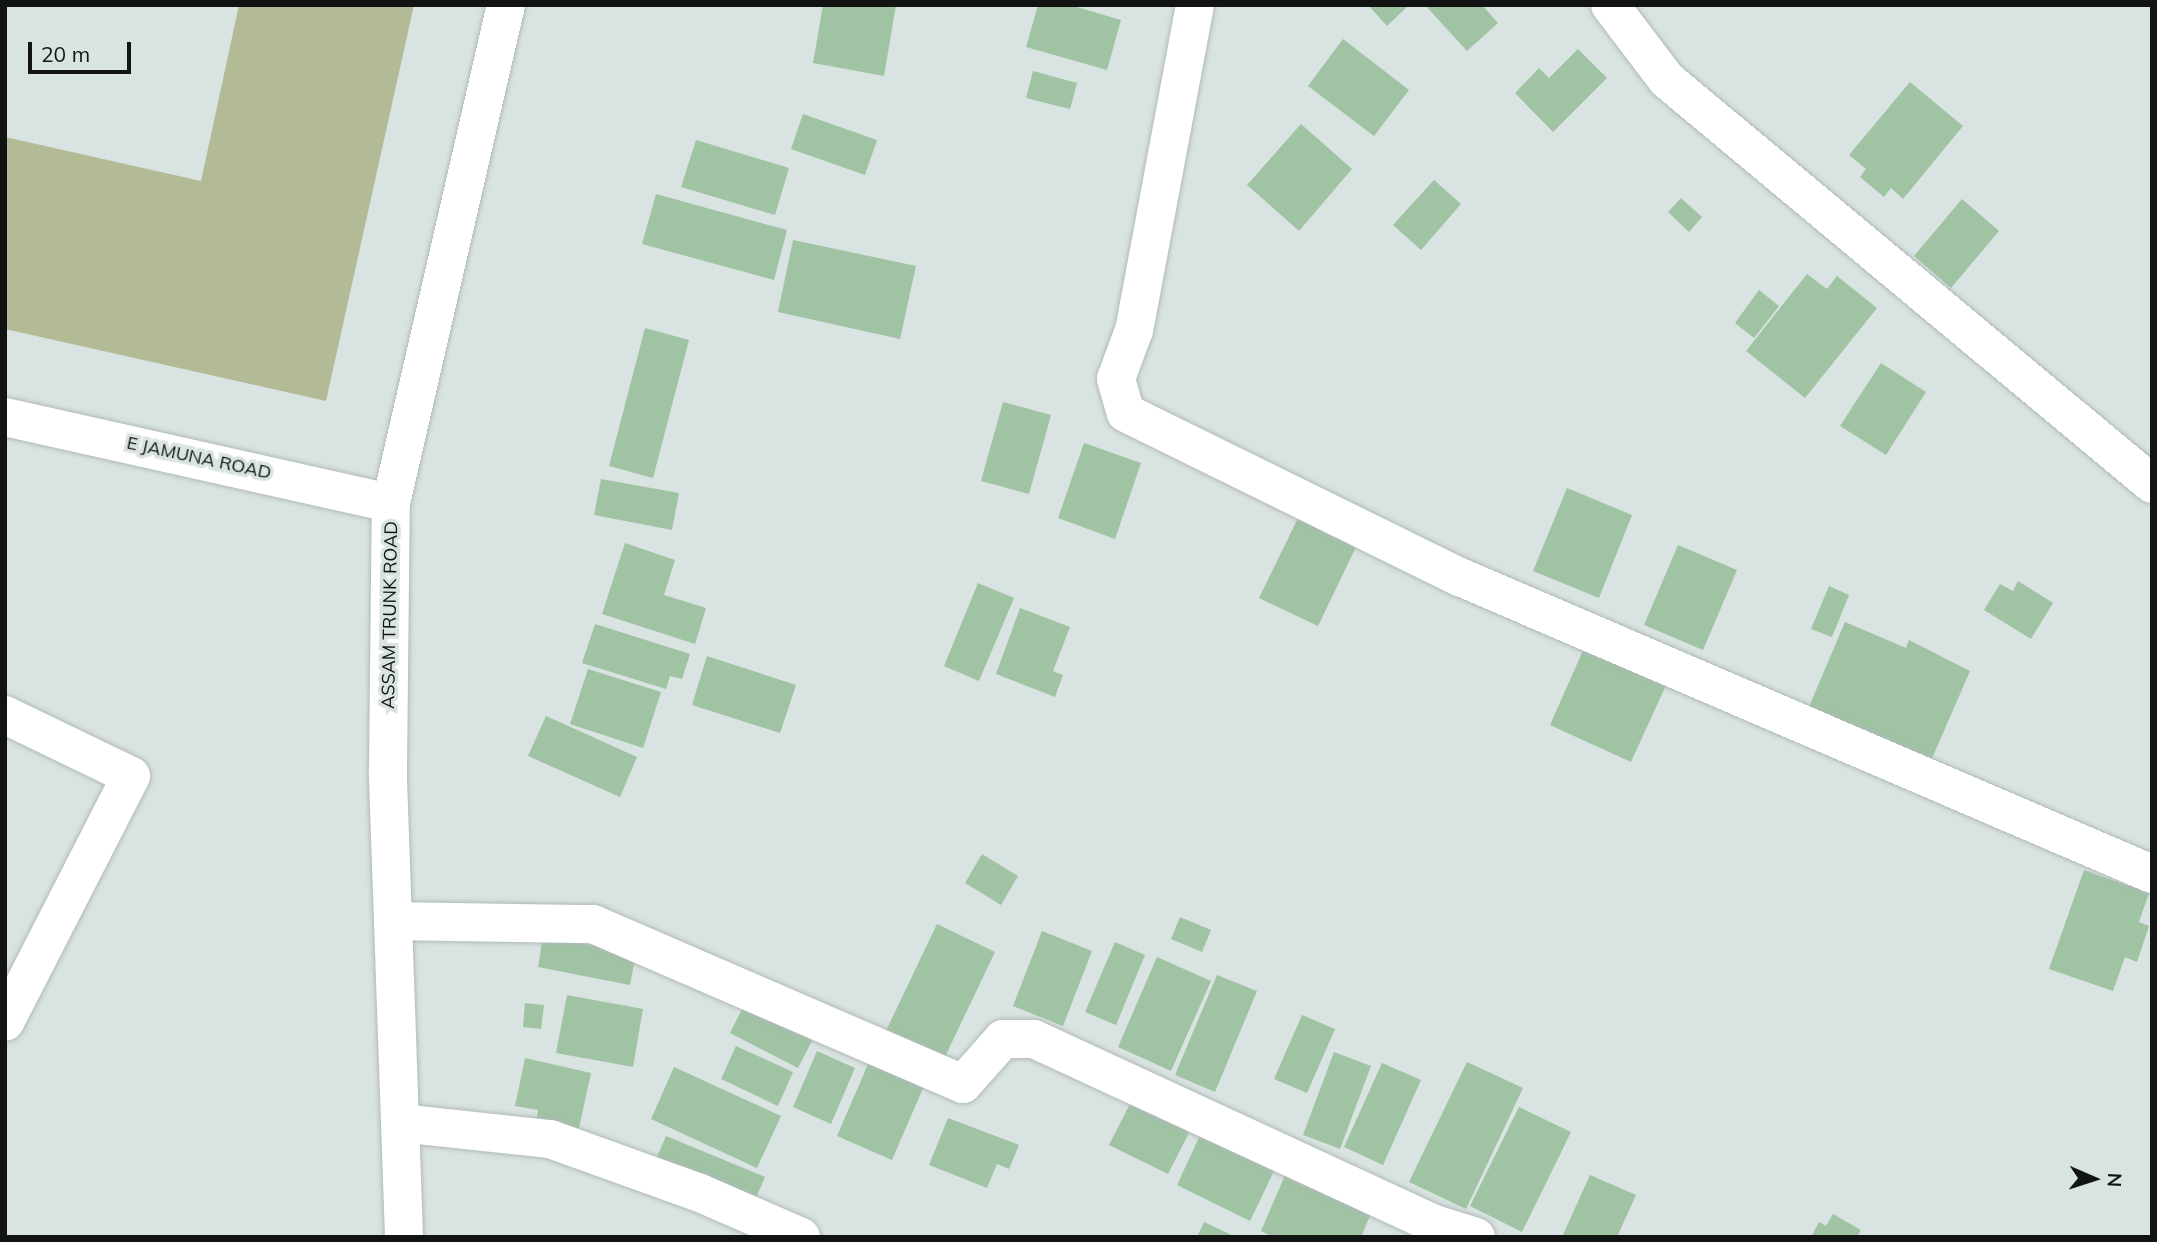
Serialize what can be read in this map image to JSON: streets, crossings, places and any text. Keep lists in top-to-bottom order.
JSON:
{
  "streets": {
    "main road": ["E JAMUNA ROAD", "ASSAM TRUNK ROAD"]
  },
  "crossings": [
    ["E JAMUNA ROAD", "ASSAM TRUNK ROAD"]
  ],
  "scale_bar": "20 m",
  "north": "right"
}
